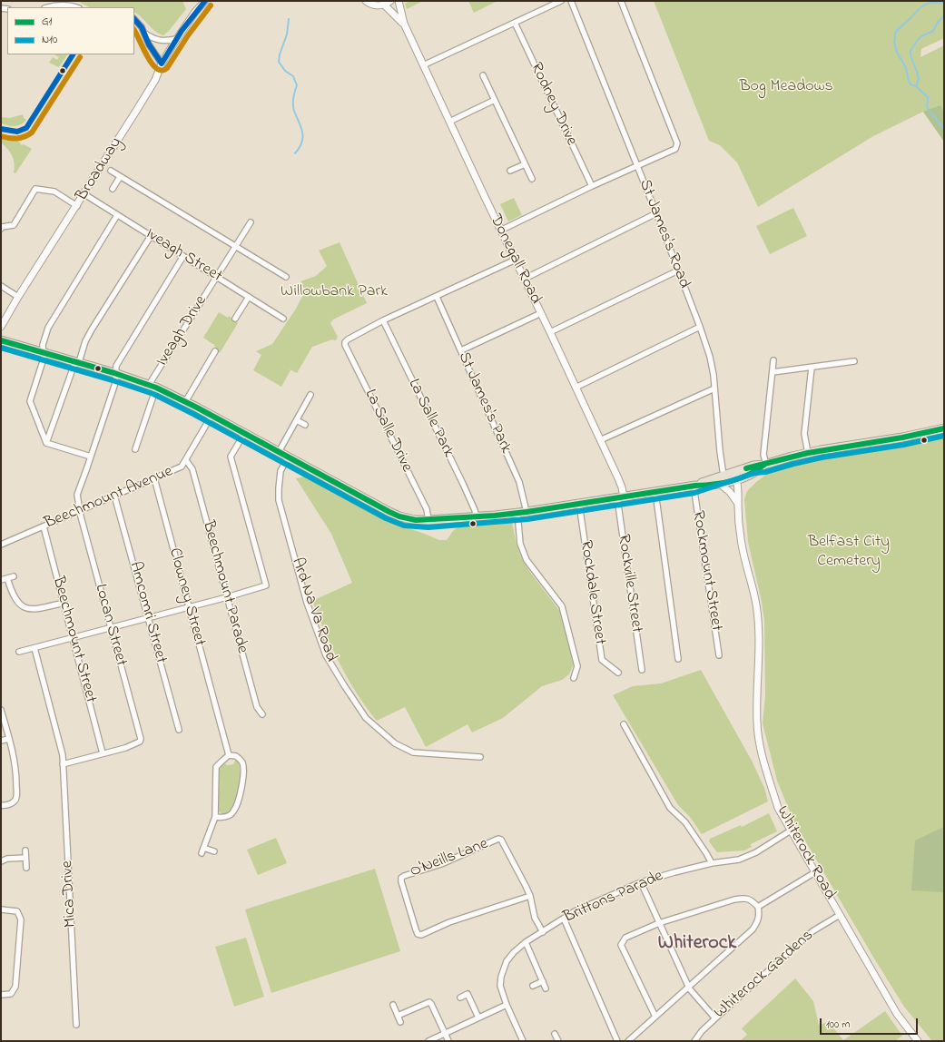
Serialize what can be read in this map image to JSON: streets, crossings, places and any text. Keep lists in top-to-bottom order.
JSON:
{
  "streets": {
    "street": [
      "Rodney Drive",
      "Broadway",
      "St James's Road",
      "Iveagh Street",
      "Donegall Road",
      "Iveagh Drive",
      "St James's Park",
      "La Salle Park",
      "La Salle Drive",
      "Beechmount Avenue",
      "Rockmount Street",
      "Rockville Street",
      "Beechmount Parade",
      "Rockdale Street",
      "Clowney Street",
      "Ard Na Va Road",
      "Amcomri Street",
      "Locan Street",
      "Beechmount Street",
      "Whiterock Road",
      "O'Neills Lane",
      "Mica Drive",
      "Brittons Parade",
      "Whiterock Gardens"
    ]
  },
  "crossings": [
    ["Broadway", "Iveagh Street"],
    ["Iveagh Street", "Iveagh Drive"],
    ["Iveagh Street", "Locan Street"],
    ["Donegall Road", "Rockville Street"],
    ["La Salle Park", "La Salle Drive"],
    ["Beechmount Avenue", "Beechmount Parade"],
    ["Beechmount Avenue", "Clowney Street"],
    ["Beechmount Avenue", "Amcomri Street"],
    ["Beechmount Avenue", "Locan Street"],
    ["Beechmount Avenue", "Beechmount Street"],
    ["Locan Street", "Beechmount Street"],
    ["Whiterock Road", "Brittons Parade"],
    ["Whiterock Road", "Whiterock Gardens"],
    ["O'Neills Lane", "Brittons Parade"]
  ],
  "districts": ["Whiterock"],
  "parks": ["Bog Meadows", "Willowbank Park", "Belfast City Cemetery"],
  "lines": ["transit line G1", "transit line N10"],
  "legend": ["G1", "N10"],
  "scale_bar": "100 m"
}
